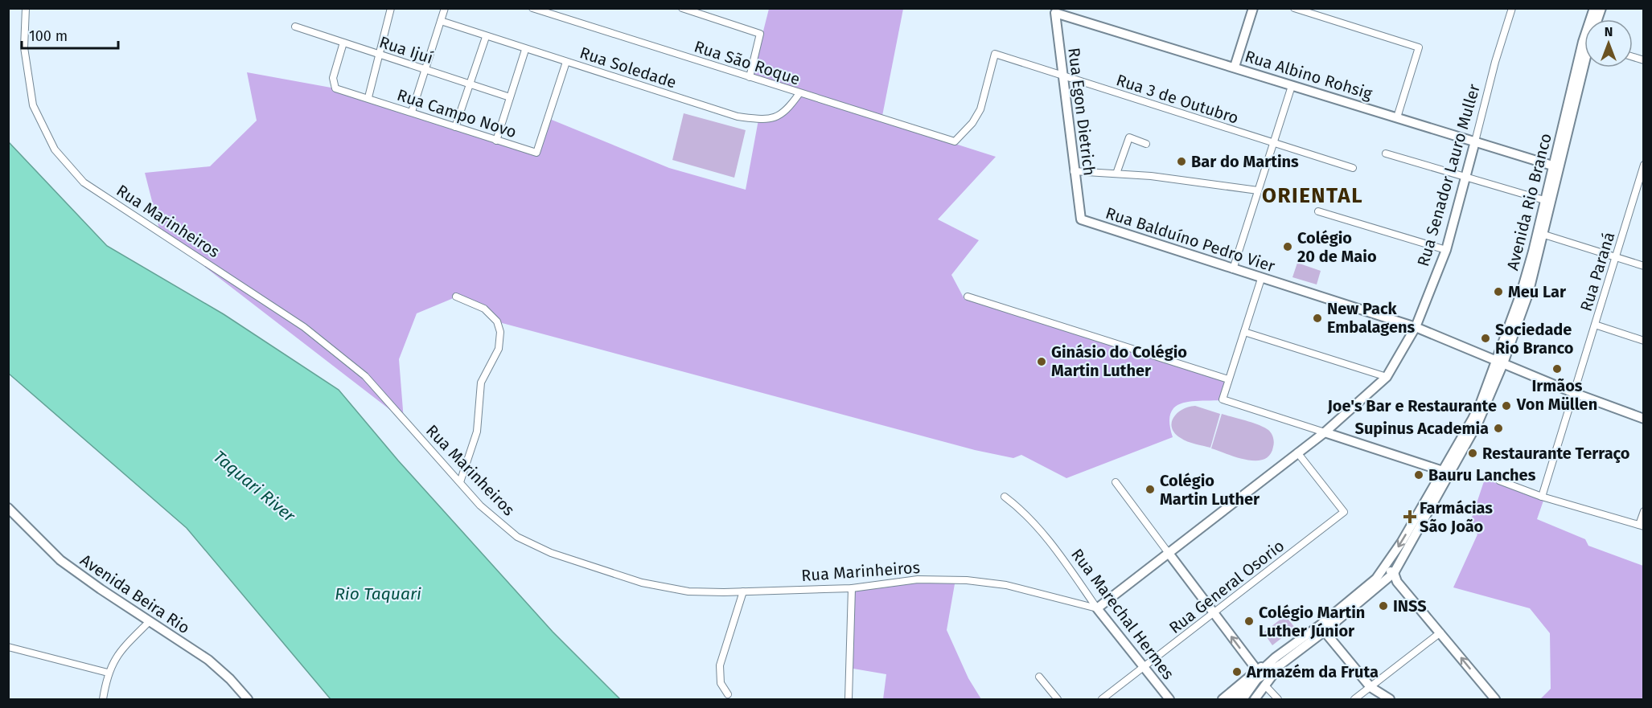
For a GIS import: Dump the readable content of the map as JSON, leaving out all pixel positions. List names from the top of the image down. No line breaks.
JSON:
{"streets":{"street":["Rua Ijuí","Rua São Roque","Rua Soledade","Rua Albino Rohsig","Rua 3 de Outubro","Rua Egon Dietrich","Rua Campo Novo","Rua Senador Lauro Muller","Avenida Rio Branco","Rua Marinheiros","Rua Balduíno Pedro Vier","Rua Paraná","Rua General Osorio","Avenida Beira Rio","Rua Marechal Hermes"]},"crossings":[["Rua Ijuí","Rua Campo Novo"],["Rua São Roque","Rua Soledade"],["Rua São Roque","Rua 3 de Outubro"],["Rua Soledade","Rua Campo Novo"],["Rua Albino Rohsig","Rua Egon Dietrich"],["Rua Albino Rohsig","Rua Senador Lauro Muller"],["Rua Albino Rohsig","Avenida Rio Branco"],["Rua 3 de Outubro","Rua Egon Dietrich"],["Rua Egon Dietrich","Rua Balduíno Pedro Vier"],["Rua Senador Lauro Muller","Rua Marinheiros"],["Rua Senador Lauro Muller","Rua Balduíno Pedro Vier"],["Rua Senador Lauro Muller","Rua General Osorio"],["Rua Senador Lauro Muller","Rua Marechal Hermes"],["Avenida Rio Branco","Rua Balduíno Pedro Vier"],["Rua Marinheiros","Rua Marechal Hermes"],["Rua Balduíno Pedro Vier","Rua Paraná"],["Rua General Osorio","Rua Marechal Hermes"]],"districts":["ORIENTAL"],"water":["Taquari River","Rio Taquari"],"places":{"other":["Bar do Martins","Colégio 20 de Maio","Meu Lar","New Pack Embalagens","Sociedade Rio Branco","Ginásio do Colégio Martin Luther","Irmãos Von Müllen","Joe's Bar e Restaurante","Supinus Academia","Restaurante Terraço","Bauru Lanches","Colégio Martin Luther","INSS","Colégio Martin Luther Júnior","Armazém da Fruta"],"health":["Farmácias São João"]},"scale_bar":"100 m","north":"top"}
